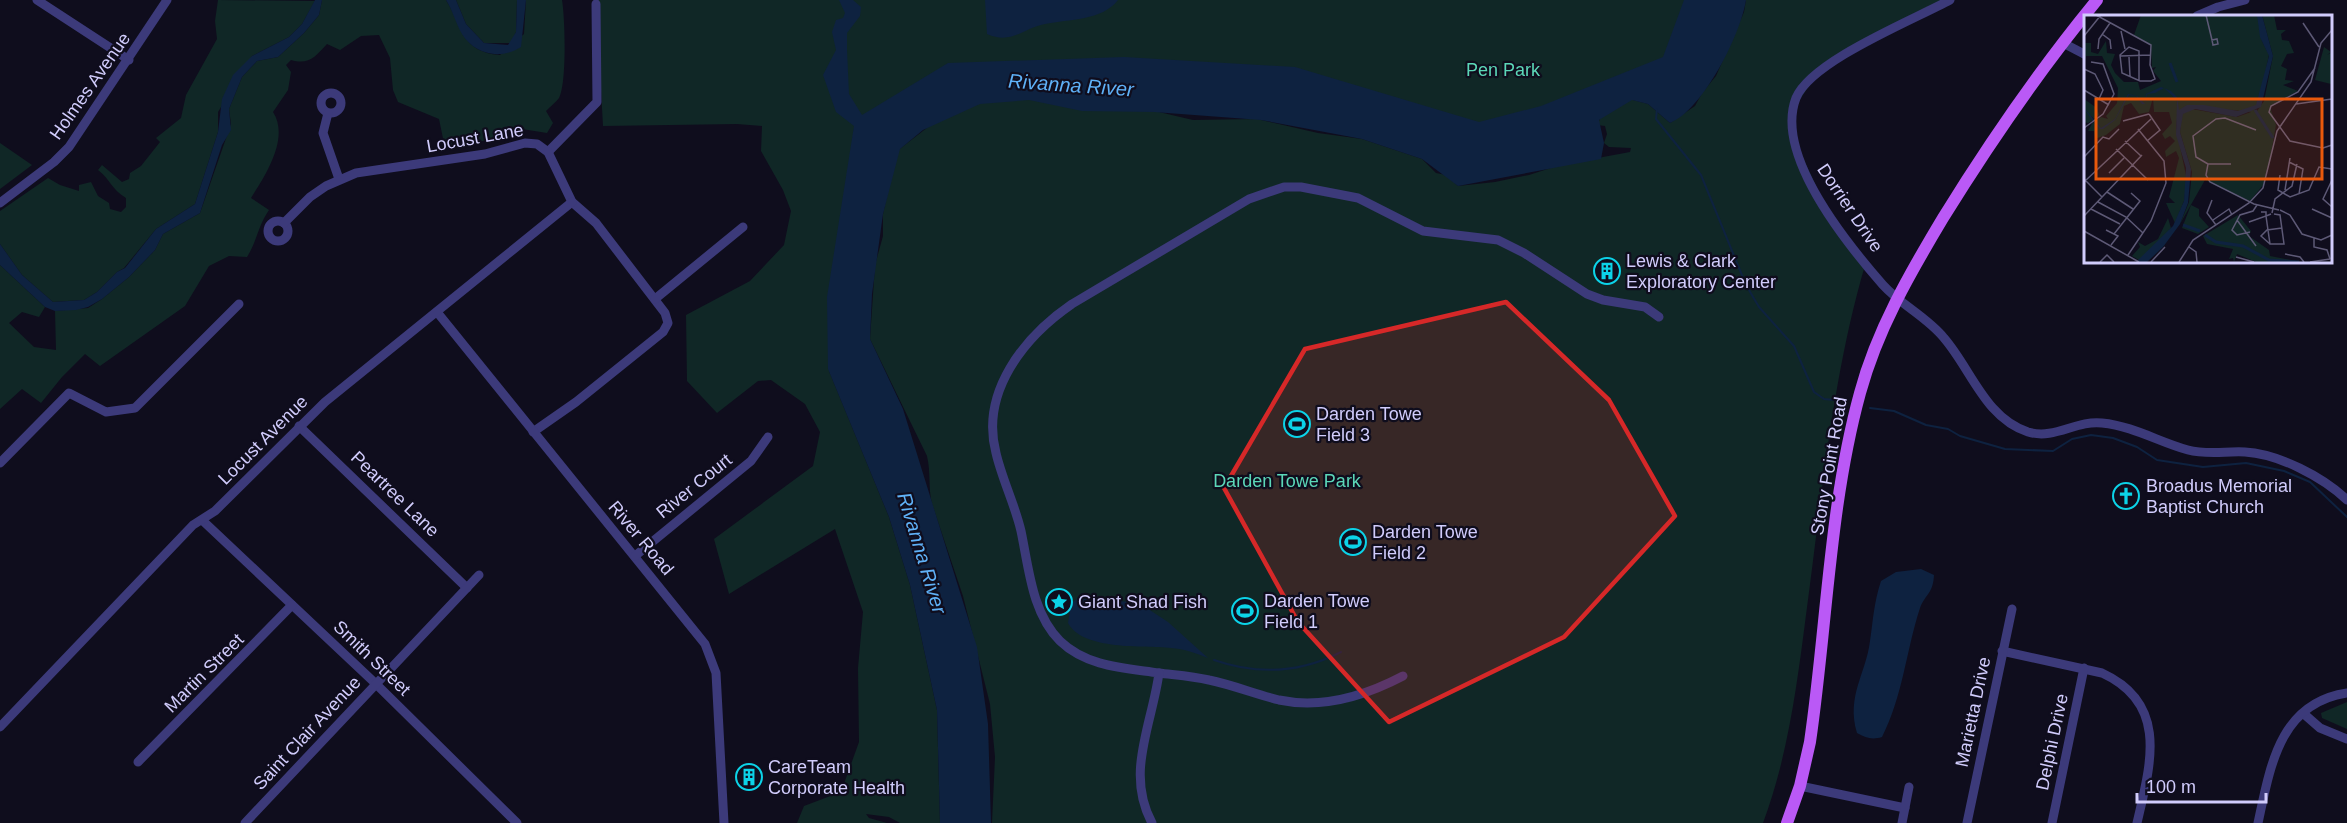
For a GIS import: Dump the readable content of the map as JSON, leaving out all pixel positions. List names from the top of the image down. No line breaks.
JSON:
{"streets":{"main road":["Stony Point Road"],"street":["Holmes Avenue","Locust Lane","Dorrier Drive","Locust Avenue","River Court","Peartree Lane","River Road","Smith Street","Martin Street","Marietta Drive","Saint Clair Avenue","Delphi Drive"]},"crossings":[["Locust Lane","Locust Avenue"],["Locust Lane","River Road"],["Dorrier Drive","Stony Point Road"],["Locust Avenue","Peartree Lane"],["Locust Avenue","River Road"],["Locust Avenue","Smith Street"],["River Court","River Road"],["Peartree Lane","Saint Clair Avenue"],["Smith Street","Martin Street"],["Smith Street","Saint Clair Avenue"]],"water":["Rivanna River"],"parks":["Pen Park","Darden Towe Park"],"places":{"building":["Lewis & Clark Exploratory Center","CareTeam Corporate Health"],"sports":["Darden Towe Field 3","Darden Towe Field 2","Darden Towe Field 1"],"church":["Broadus Memorial Baptist Church"],"place":["Giant Shad Fish"]},"scale_bar":"100 m"}
